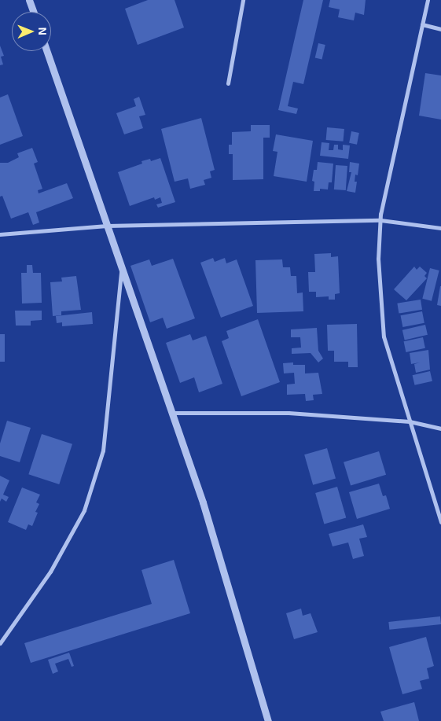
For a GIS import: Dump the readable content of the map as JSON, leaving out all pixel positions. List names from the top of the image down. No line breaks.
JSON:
{"north":"right"}
